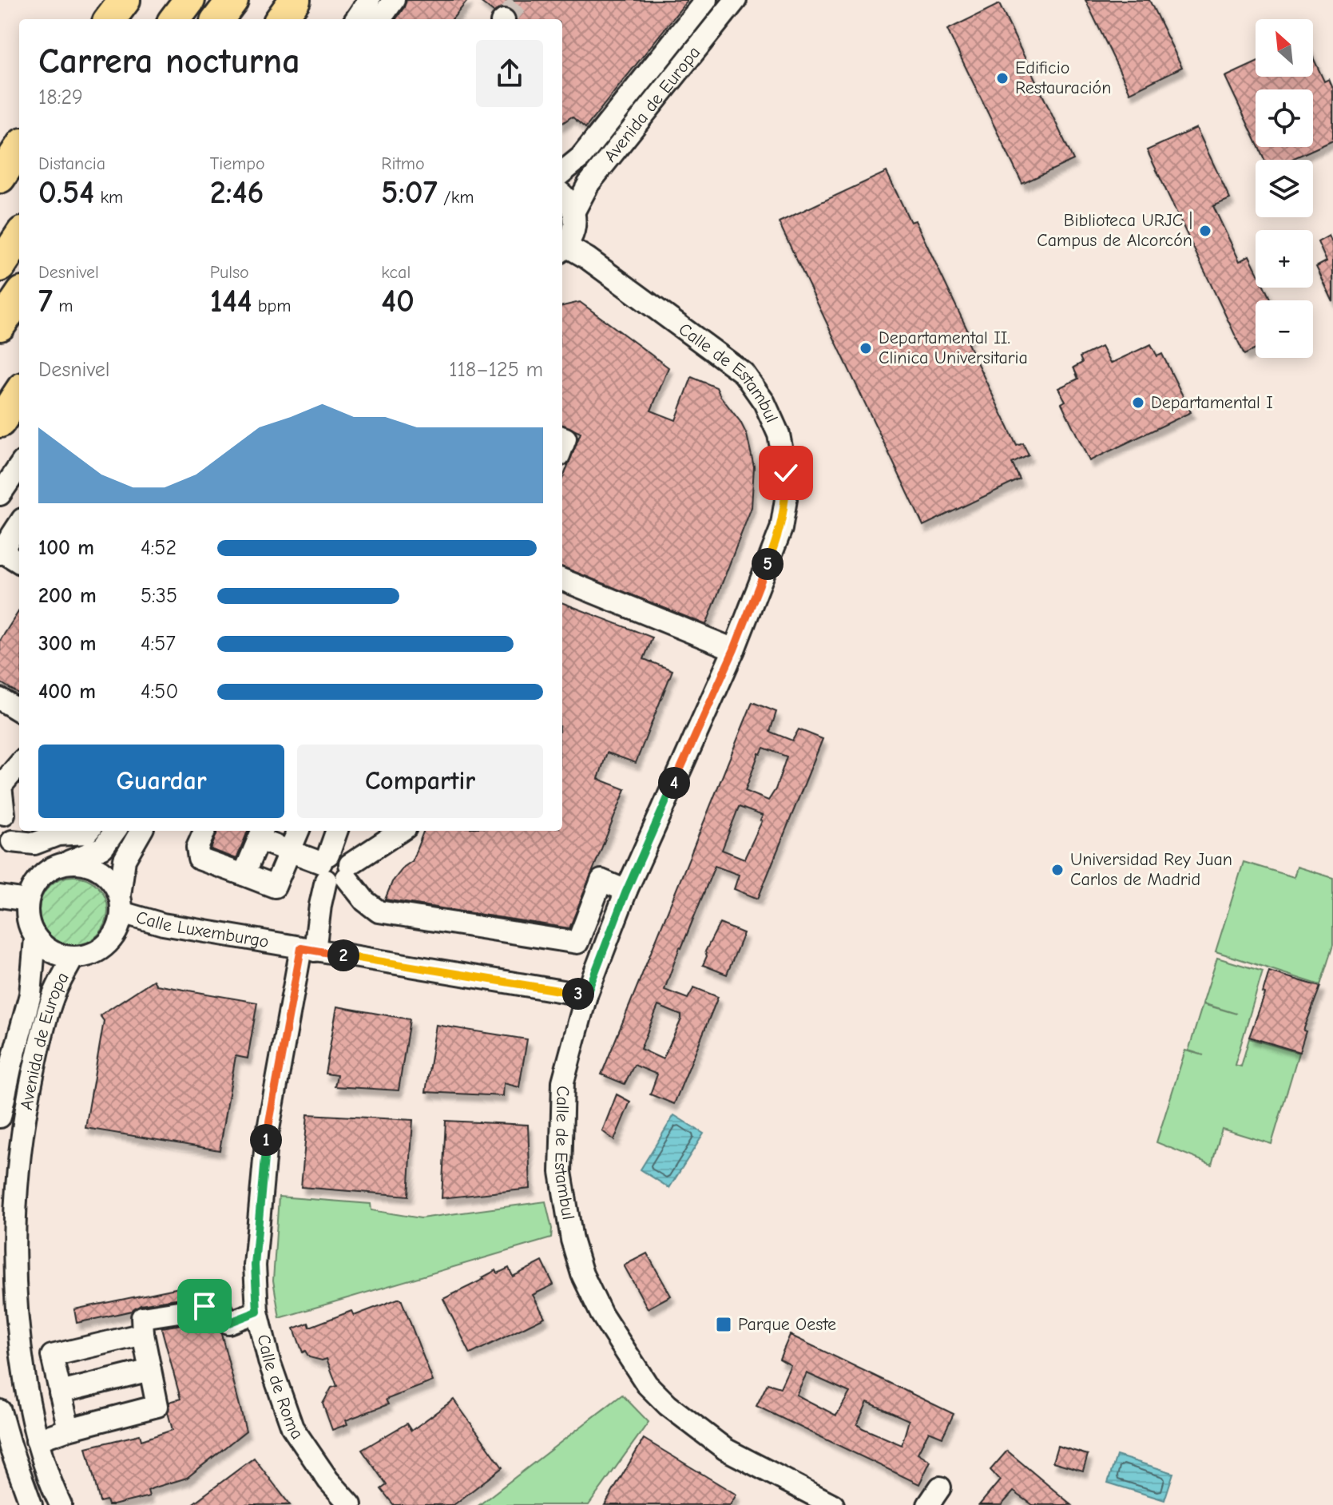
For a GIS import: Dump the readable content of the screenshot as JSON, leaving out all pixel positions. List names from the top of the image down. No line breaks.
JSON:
{"streets":{"street":["Avenida de Europa","Calle de Estambul","Calle Luxemburgo","Calle de Roma"]},"crossings":[["Avenida de Europa","Calle de Estambul"],["Avenida de Europa","Calle Luxemburgo"],["Calle de Estambul","Calle Luxemburgo"],["Calle Luxemburgo","Calle de Roma"]],"places":{"other":["Edificio Restauración","Biblioteca URJC | Campus de Alcorcón","Departamental II. Clinica Universitaria","Departamental I","Universidad Rey Juan Carlos de Madrid"],"transit":["Parque Oeste"]},"north":"top left","page":{"map_buttons":["+","−"],"heading":["Carrera nocturna","18:29"],"stats":[["Distancia","0.54 km"],["Tiempo","2:46"],["Ritmo","5:07 /km"],["Desnivel","7 m"],["Pulso","144 bpm"],["kcal","40"]],"chart":["Desnivel","118–125 m"],"list":[{"name":"100 m","note":"4:52"},{"name":"200 m","note":"5:35"},{"name":"300 m","note":"4:57"},{"name":"400 m","note":"4:50"}],"pins":["5","4","2","3","1"],"buttons":["Guardar","Compartir"]}}
